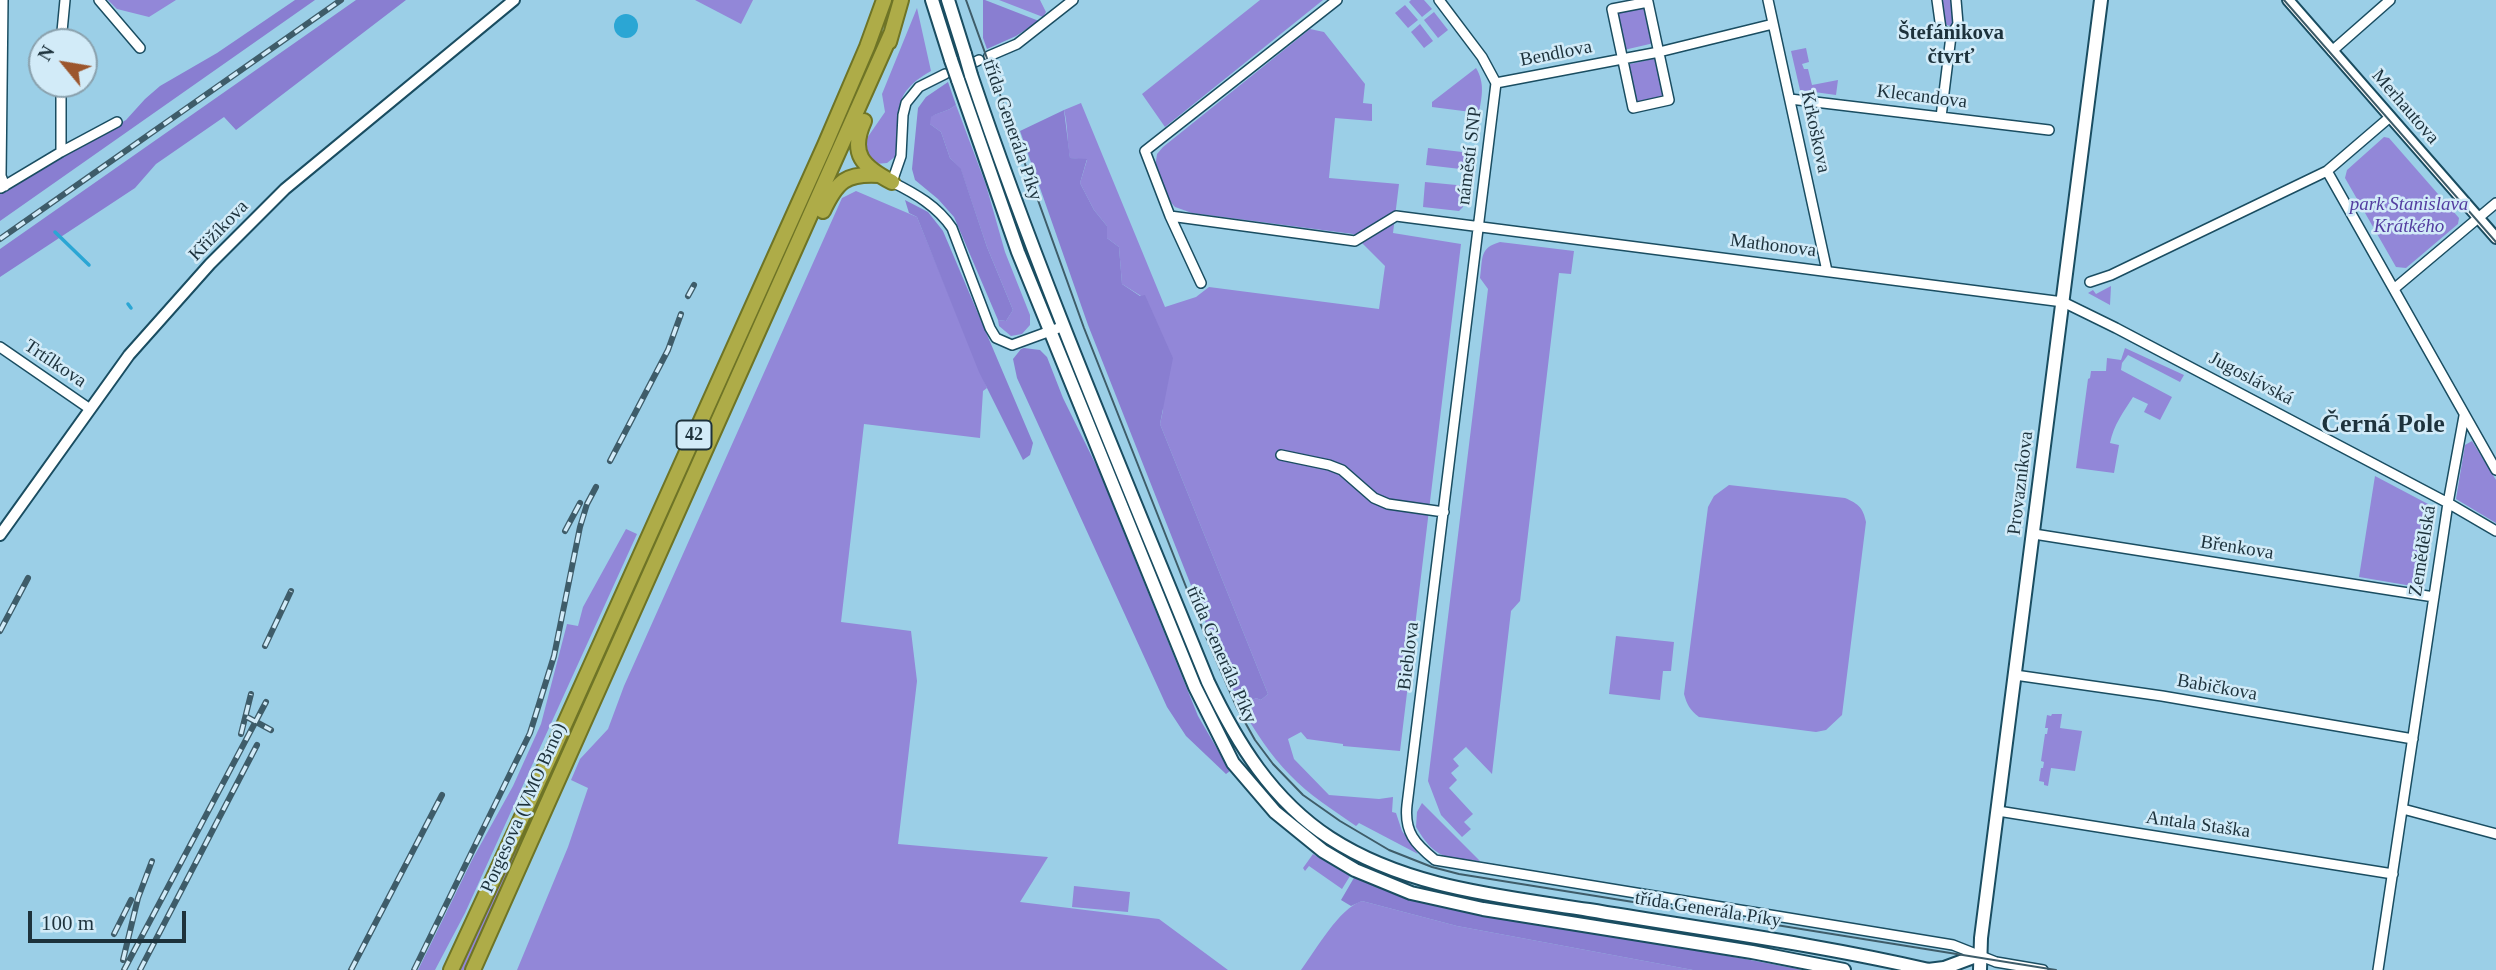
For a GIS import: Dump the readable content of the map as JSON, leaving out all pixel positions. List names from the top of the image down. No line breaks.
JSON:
{"streets":{"highway":["42","Porgesova (VMO Brno)"],"main road":["třída Generála Píky","Provazníkova"],"street":["Bendlova","Klecandova","Merhautova","Krkoškova","náměstí SNP","Křižíkova","Mathonova","Trtílkova","Jugoslávská","Břenkova","Zemědělská","Bieblova","Babičkova","Antala Staška"]},"crossings":[["Bendlova","Krkoškova"],["Bendlova","náměstí SNP"],["Klecandova","Krkoškova"],["třída Generála Píky","Provazníkova"],["třída Generála Píky","Bieblova"],["Krkoškova","Mathonova"],["náměstí SNP","Mathonova"],["náměstí SNP","Bieblova"],["Křižíkova","Trtílkova"],["Mathonova","Jugoslávská"],["Mathonova","Provazníkova"],["Mathonova","Bieblova"],["Jugoslávská","Provazníkova"],["Jugoslávská","Zemědělská"],["42","Porgesova (VMO Brno)"],["Provazníkova","Břenkova"],["Provazníkova","Babičkova"],["Provazníkova","Antala Staška"],["Břenkova","Zemědělská"],["Zemědělská","Babičkova"],["Zemědělská","Antala Staška"]],"districts":["Štefánikova čtvrť","Černá Pole"],"parks":["park Stanislava Krátkého"],"scale_bar":"100 m","north":"top left"}
